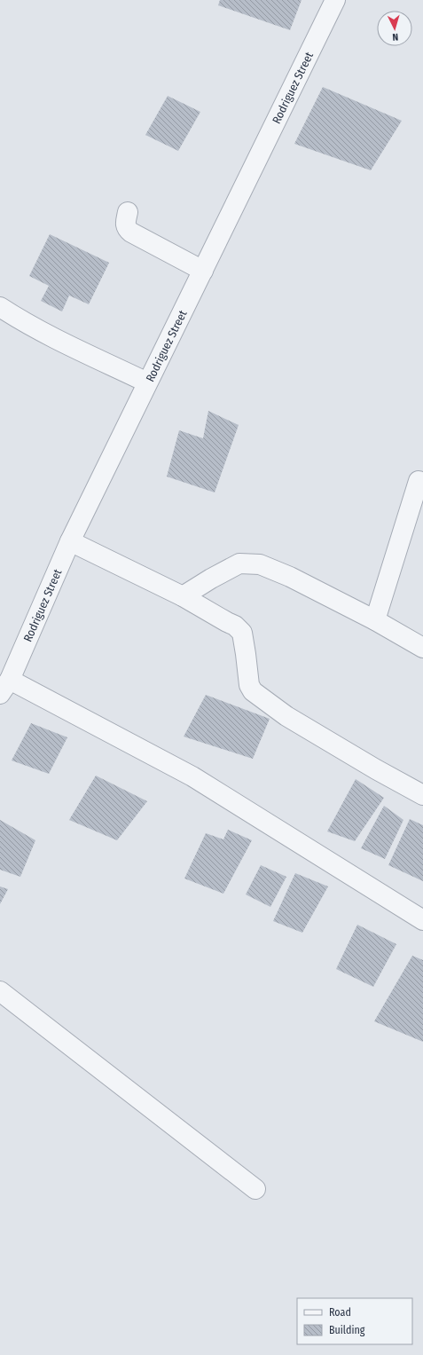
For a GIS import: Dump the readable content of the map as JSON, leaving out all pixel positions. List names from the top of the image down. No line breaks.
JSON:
{"streets":{"street":["Rodriguez Street"]},"legend":["Road","Building"],"north":"bottom"}
